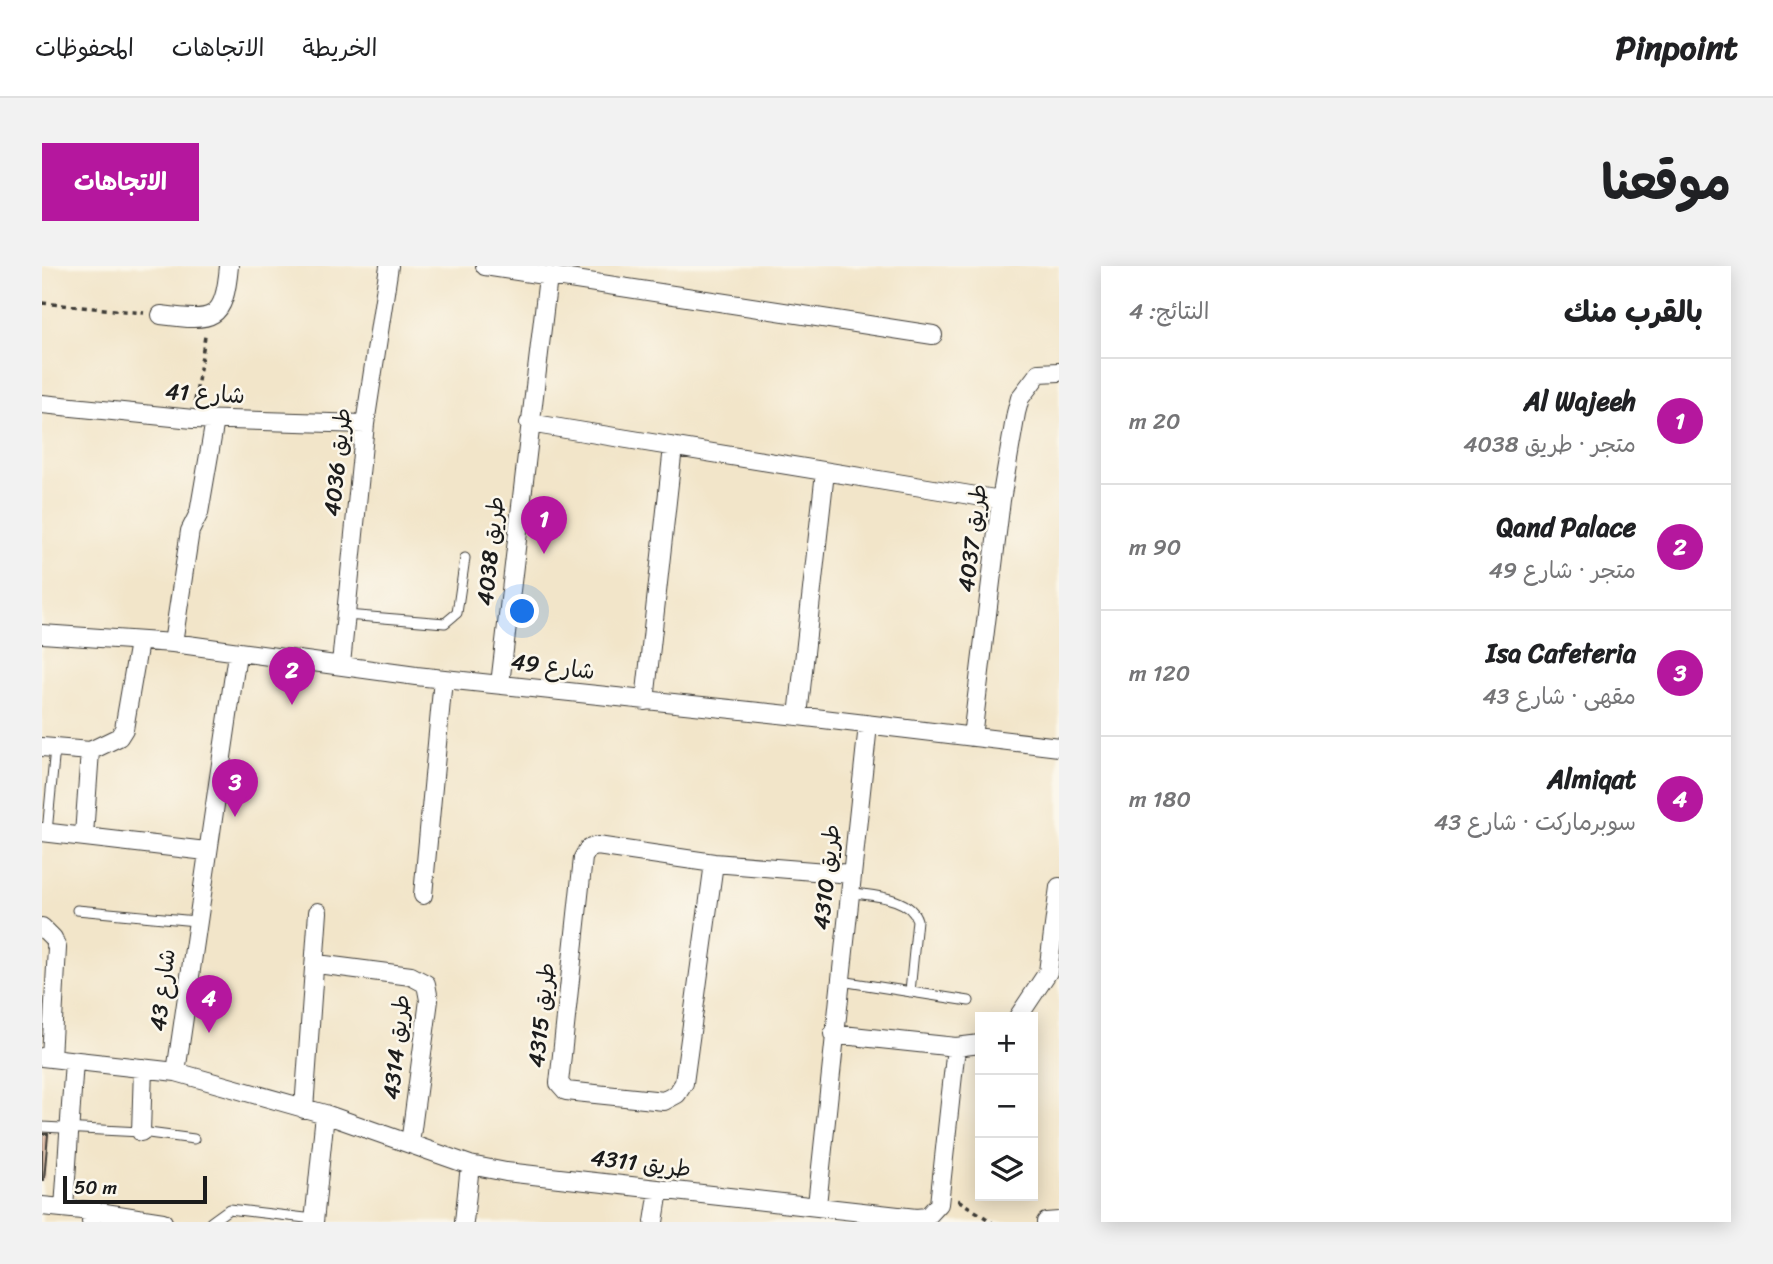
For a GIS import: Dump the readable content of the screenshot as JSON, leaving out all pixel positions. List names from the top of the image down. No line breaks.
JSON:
{"streets":{"street":["شارع 41","طريق 4036","طريق 4037","طريق 4038","شارع 49","طريق 4310","شارع 43","طريق 4315","طريق 4314","طريق 4311"]},"crossings":[["شارع 41","طريق 4036"],["طريق 4036","شارع 49"],["طريق 4037","شارع 49"],["طريق 4038","شارع 49"],["شارع 49","طريق 4310"],["شارع 49","شارع 43"],["طريق 4310","طريق 4315"],["طريق 4310","طريق 4311"],["طريق 4314","طريق 4311"]],"scale_bar":"50 m","page":{"header":"Pinpoint","nav":["الخريطة","الاتجاهات","المحفوظات"],"title":"موقعنا","buttons":"الاتجاهات","heading":["بالقرب منك","النتائج: 4"],"list":[{"mark":"1","name":"Al Wajeeh","note":"متجر · طريق 4038","value":"20 m"},{"mark":"2","name":"Qand Palace","note":"متجر · شارع 49","value":"90 m"},{"mark":"3","name":"Isa Cafeteria","note":"مقهى · شارع 43","value":"120 m"},{"mark":"4","name":"Almiqat","note":"سوبرماركت · شارع 43","value":"180 m"}],"pins":["1","2","3","4"],"map_buttons":["+","−"],"scale":"50 m"}}
